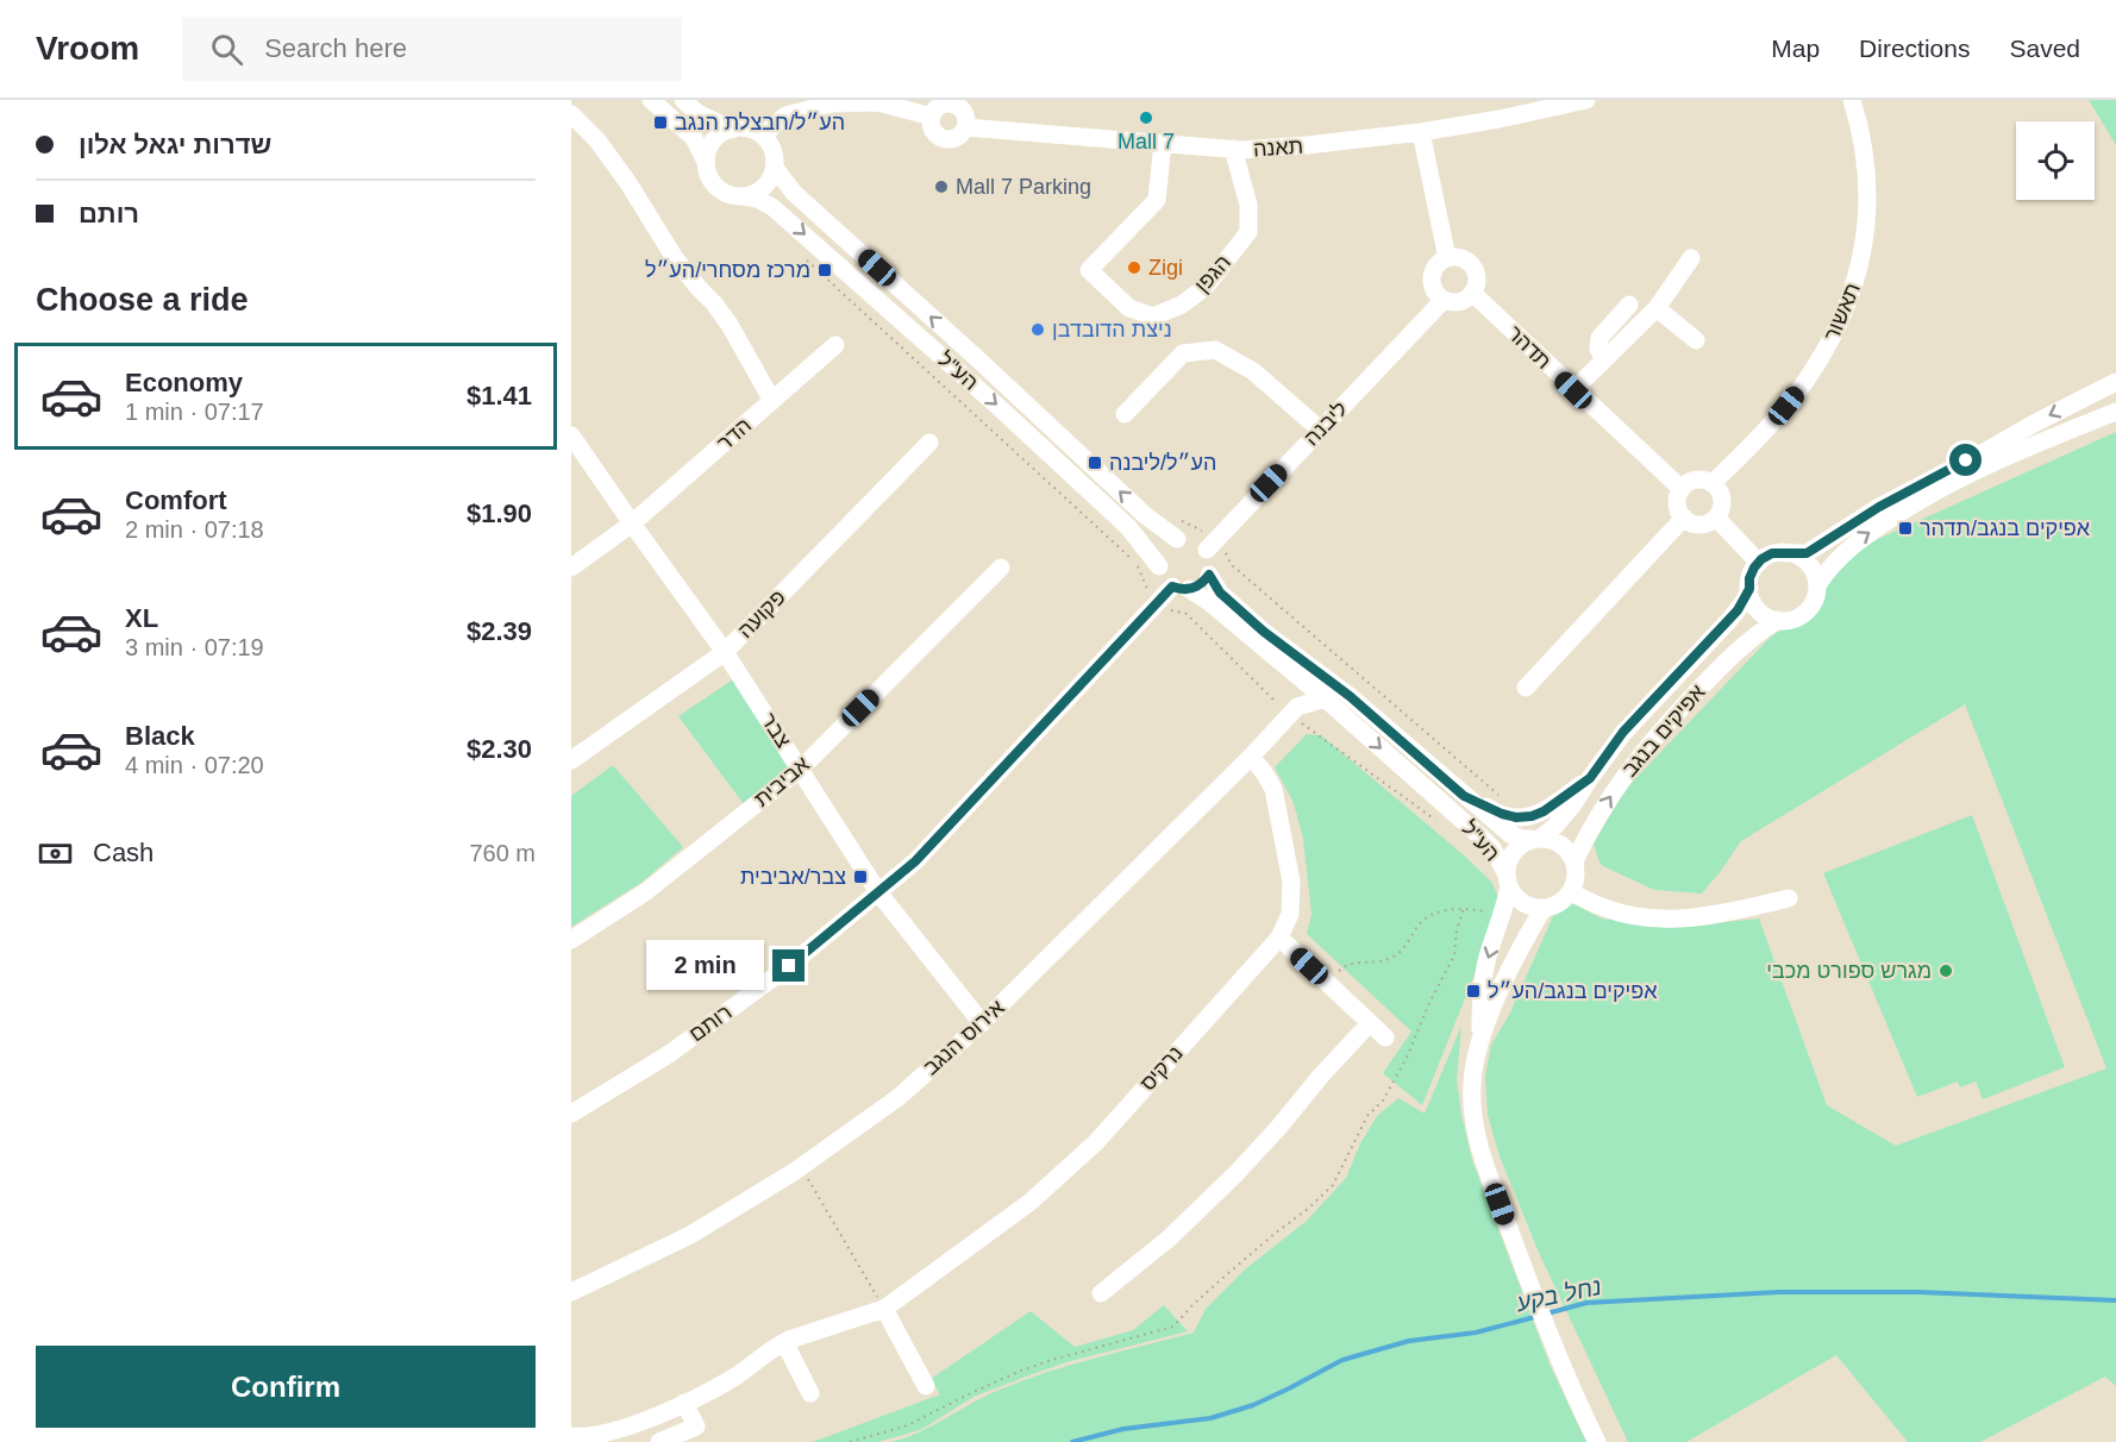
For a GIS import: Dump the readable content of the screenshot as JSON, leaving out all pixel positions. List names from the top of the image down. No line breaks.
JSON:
{"streets":{"street":["תאנה","הגפן","תאשור","תדהר","הע\"ל","ליבנה","הדר","פקועה","צבר","אפיקים בנגב","אביבית","רותם","אירוס הנגב","נרקיס"]},"crossings":[["תאנה","הגפן"],["תאנה","הע\"ל"],["תאשור","תדהר"],["תדהר","ליבנה"],["הע\"ל","ליבנה"],["הע\"ל","אפיקים בנגב"],["הע\"ל","רותם"],["ליבנה","רותם"],["הדר","צבר"],["פקועה","צבר"],["צבר","אביבית"],["צבר","רותם"],["צבר","אירוס הנגב"],["אירוס הנגב","נרקיס"]],"water":["נחל בקע"],"places":{"other":["Mall 7","Mall 7 Parking","Zigi","ניצת הדובדבן","מגרש ספורט מכבי"],"transit":["הע״ל/חבצלת הנגב","מרכז מסחרי/הע״ל","הע״ל/ליבנה","אפיקים בנגב/תדהר","צבר/אביבית","אפיקים בנגב/הע״ל"]},"page":{"header":"Vroom","search":"Search here","nav":["Map","Directions","Saved"],"banner":["שדרות יגאל אלון","רותם"],"heading":"Choose a ride","list":[{"name":"Economy","note":"1 min · 07:17","value":"$1.41"},{"name":"Comfort","note":"2 min · 07:18","value":"$1.90"},{"name":"XL","note":"3 min · 07:19","value":"$2.39"},{"name":"Black","note":"4 min · 07:20","value":"$2.30"}],"pay":["Cash","760 m"],"bubble":"2 min","buttons":"Confirm"}}
